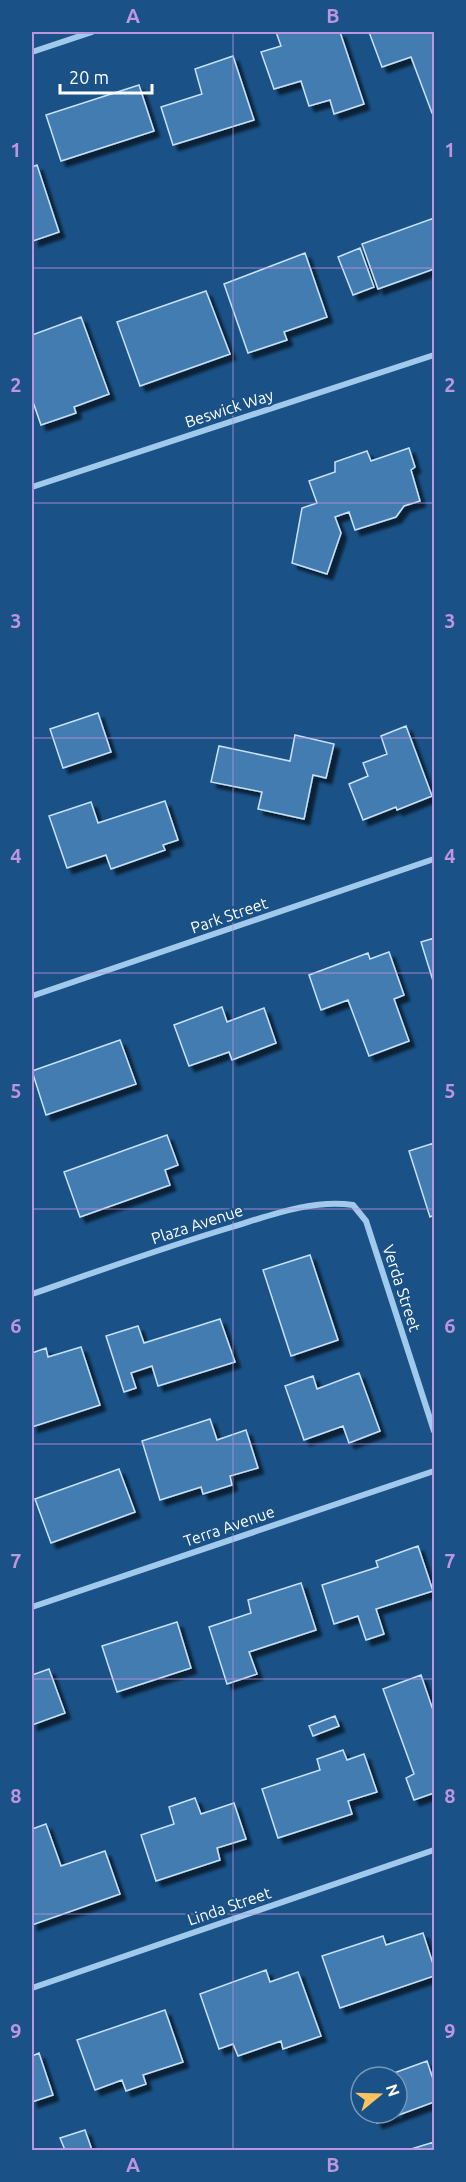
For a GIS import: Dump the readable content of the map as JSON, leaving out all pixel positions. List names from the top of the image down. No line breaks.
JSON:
{"streets":{"street":["Beswick Way","Park Street","Plaza Avenue","Verda Street","Terra Avenue","Linda Street"]},"crossings":[["Plaza Avenue","Verda Street"]],"scale_bar":"20 m","north":"right","grid":{"columns":["A","B"],"rows":["1","2","3","4","5","6","7","8","9"]}}
